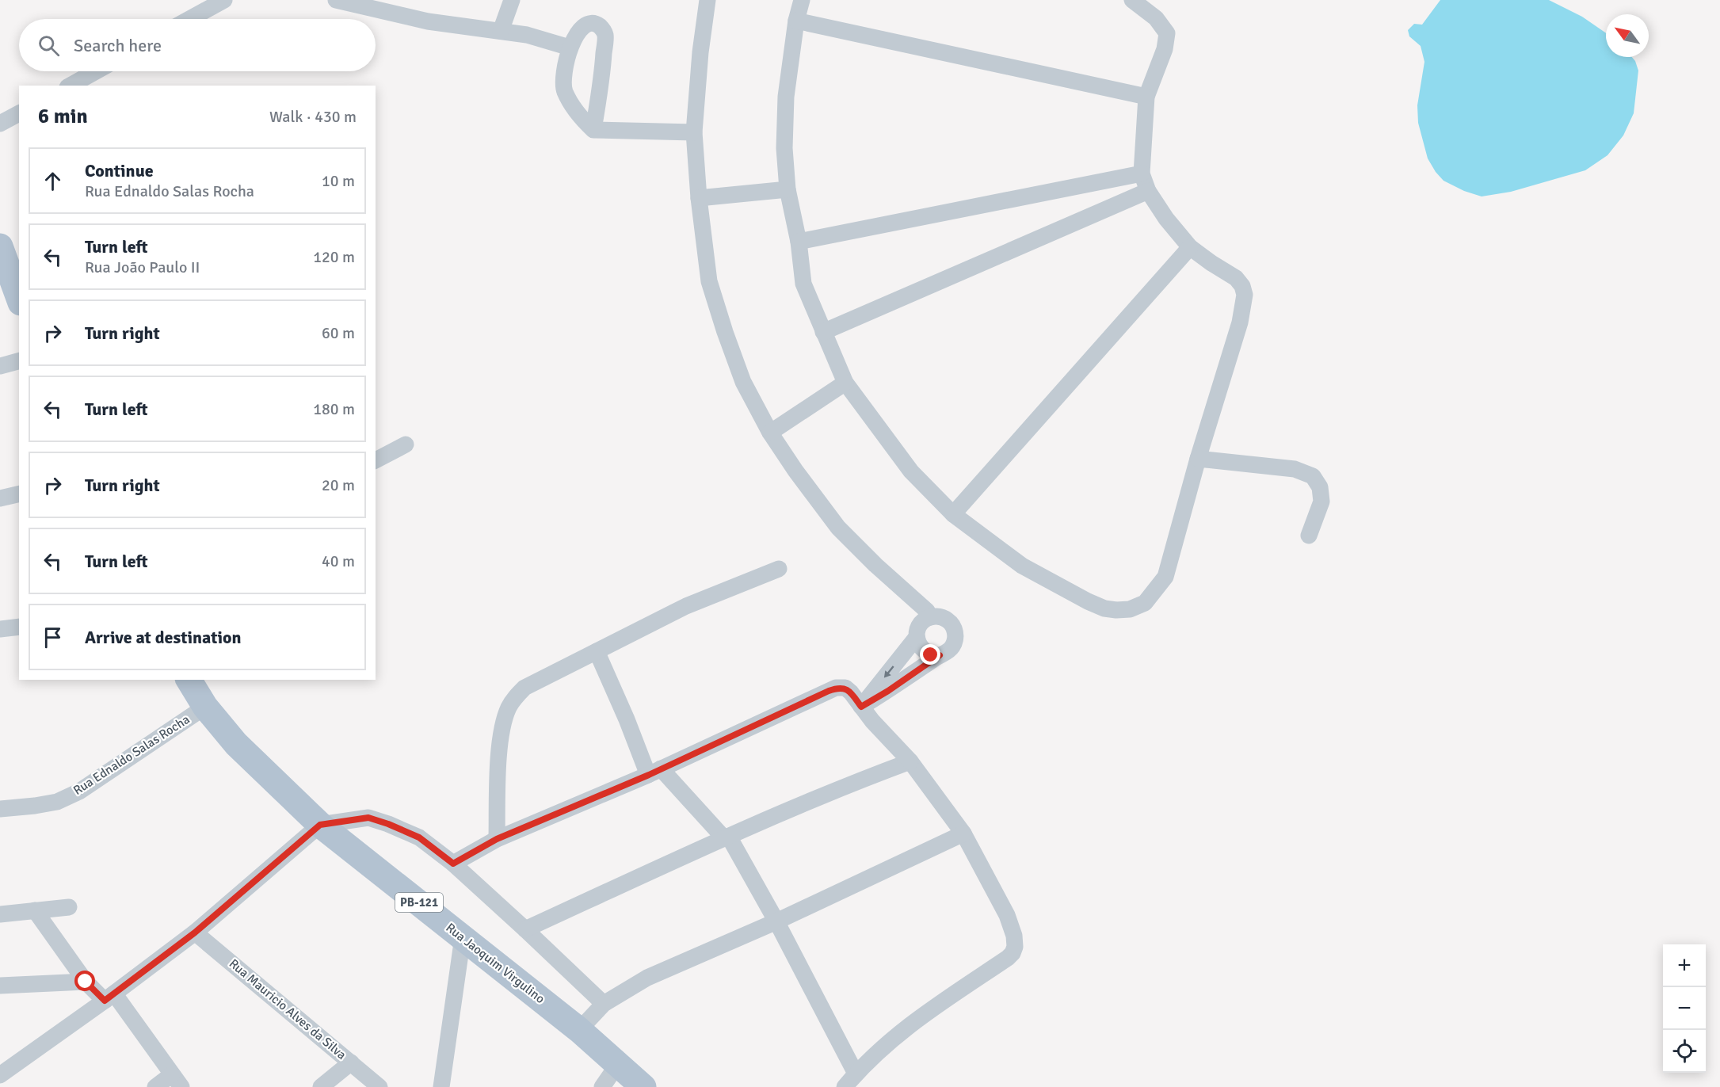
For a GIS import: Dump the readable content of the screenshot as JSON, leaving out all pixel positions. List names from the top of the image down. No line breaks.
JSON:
{"streets":{"main road":["PB-121","Rua Jaoquim Virgulino"],"street":["Rua Ednaldo Salas Rocha","Rua Mauricio Alves da Silva"]},"crossings":[["Rua Ednaldo Salas Rocha","Rua Jaoquim Virgulino"]],"north":"top left","page":{"search":"Search here","heading":["6 min","Walk · 430 m"],"list":[["Continue","Rua Ednaldo Salas Rocha","10 m"],["Turn left","Rua João Paulo II","120 m"],["Turn right","60 m"],["Turn left","180 m"],["Turn right","20 m"],["Turn left","40 m"],"Arrive at destination"],"map_buttons":["+","−"]}}
